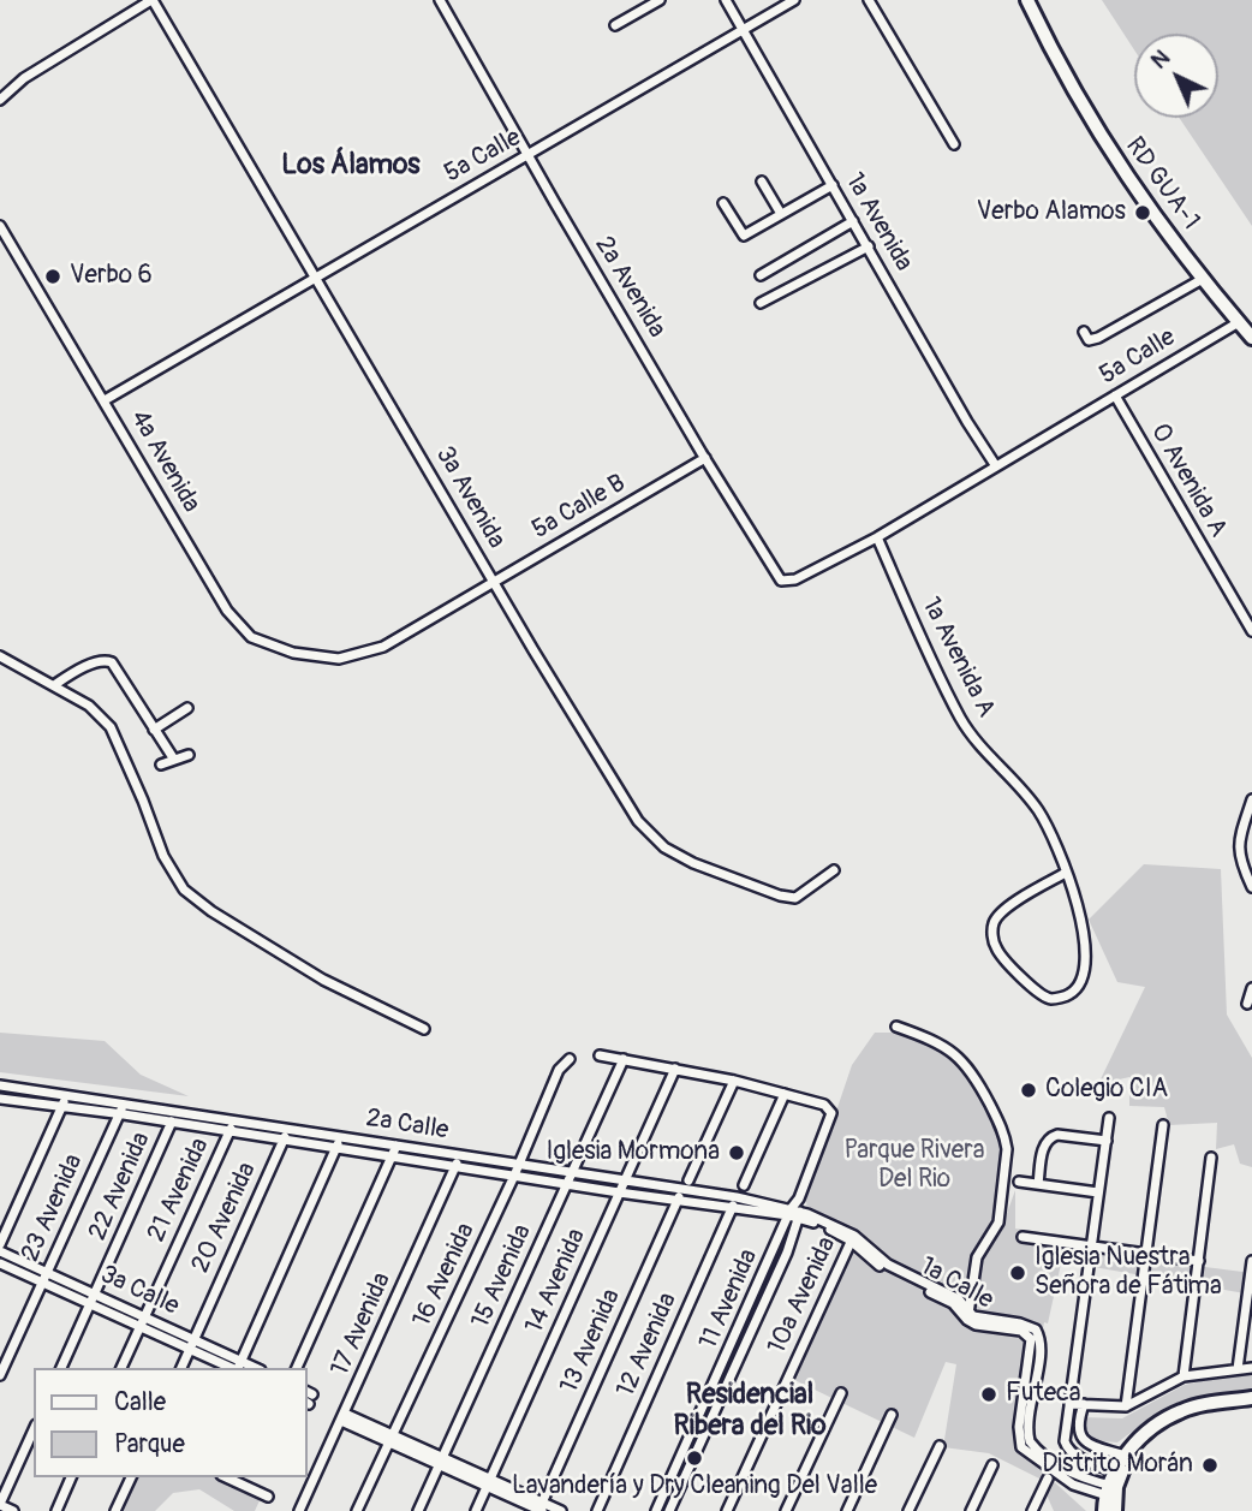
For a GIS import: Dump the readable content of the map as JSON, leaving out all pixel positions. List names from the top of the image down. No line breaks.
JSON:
{"streets":{"main road":["RD GUA-1"],"street":["5a Calle","1a Avenida","2a Avenida","4a Avenida","0 Avenida A","3a Avenida","5a Calle B","1a Avenida A","2a Calle","22 Avenida","21 Avenida","23 Avenida","20 Avenida","16 Avenida","15 Avenida","14 Avenida","1a Calle","3a Calle","10a Avenida","11 Avenida","17 Avenida","13 Avenida","12 Avenida"]},"crossings":[["5a Calle","RD GUA-1"],["5a Calle","1a Avenida"],["5a Calle","2a Avenida"],["5a Calle","4a Avenida"],["5a Calle","0 Avenida A"],["5a Calle","3a Avenida"],["5a Calle","1a Avenida A"],["2a Avenida","5a Calle B"],["4a Avenida","5a Calle B"],["3a Avenida","5a Calle B"],["2a Calle","22 Avenida"],["2a Calle","21 Avenida"],["2a Calle","23 Avenida"],["2a Calle","20 Avenida"],["2a Calle","16 Avenida"],["2a Calle","15 Avenida"],["2a Calle","14 Avenida"],["2a Calle","1a Calle"],["2a Calle","11 Avenida"],["2a Calle","17 Avenida"],["2a Calle","13 Avenida"],["2a Calle","12 Avenida"],["22 Avenida","3a Calle"],["21 Avenida","3a Calle"],["23 Avenida","3a Calle"],["20 Avenida","3a Calle"],["1a Calle","10a Avenida"],["1a Calle","11 Avenida"]],"districts":["Los Álamos","Residencial Ribera del Rio"],"parks":["Parque Rivera Del Rio"],"places":["Verbo Alamos","Verbo 6","Colegio CIA","Iglesia Mormona","Iglesia Nuestra Señora de Fátima","Futeca","Lavandería y Dry Cleaning Del Valle","Distrito Morán"],"legend":["Calle","Parque"],"north":"top left"}
